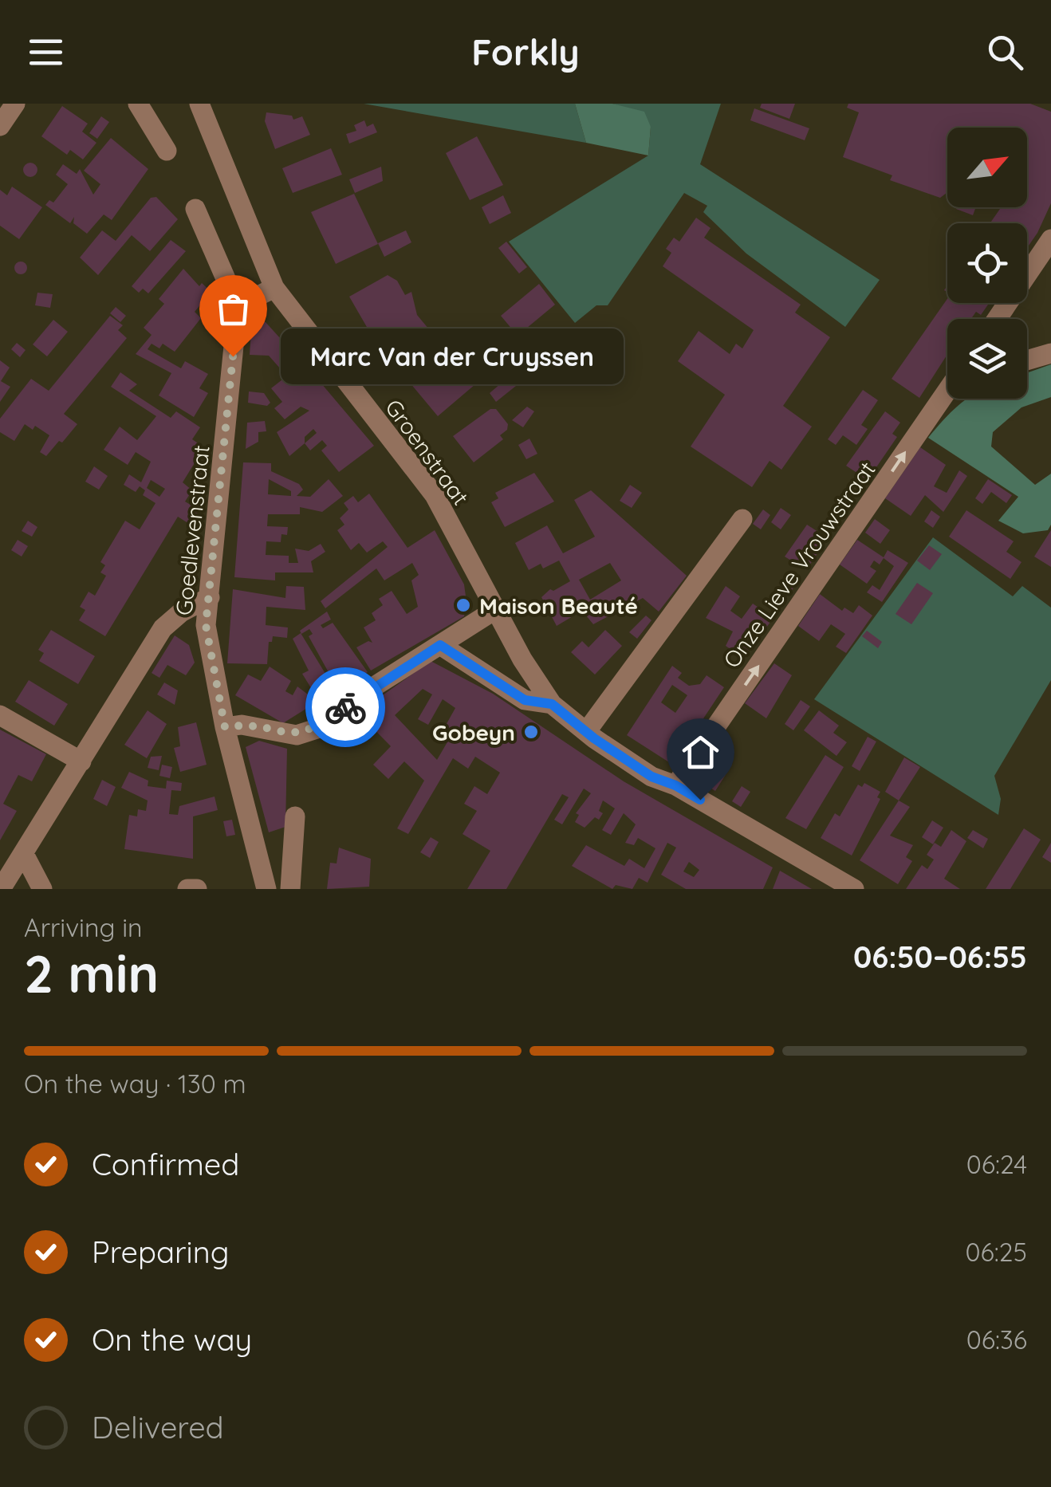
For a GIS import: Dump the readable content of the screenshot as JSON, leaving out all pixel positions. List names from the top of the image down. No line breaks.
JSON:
{"streets":{"street":["Groenstraat","Goedlevenstraat","Onze Lieve Vrouwstraat"]},"crossings":[["Groenstraat","Onze Lieve Vrouwstraat"]],"places":["Marc Van der Cruyssen","Maison Beauté","Gobeyn"],"north":"top right","page":{"header":"Forkly","bubble":"Marc Van der Cruyssen","heading":["2 min","Arriving in","06:50–06:55"],"bar":"On the way · 130 m","list":[["Confirmed","06:24"],["Preparing","06:25"],["On the way","06:36"],"Delivered"]}}
